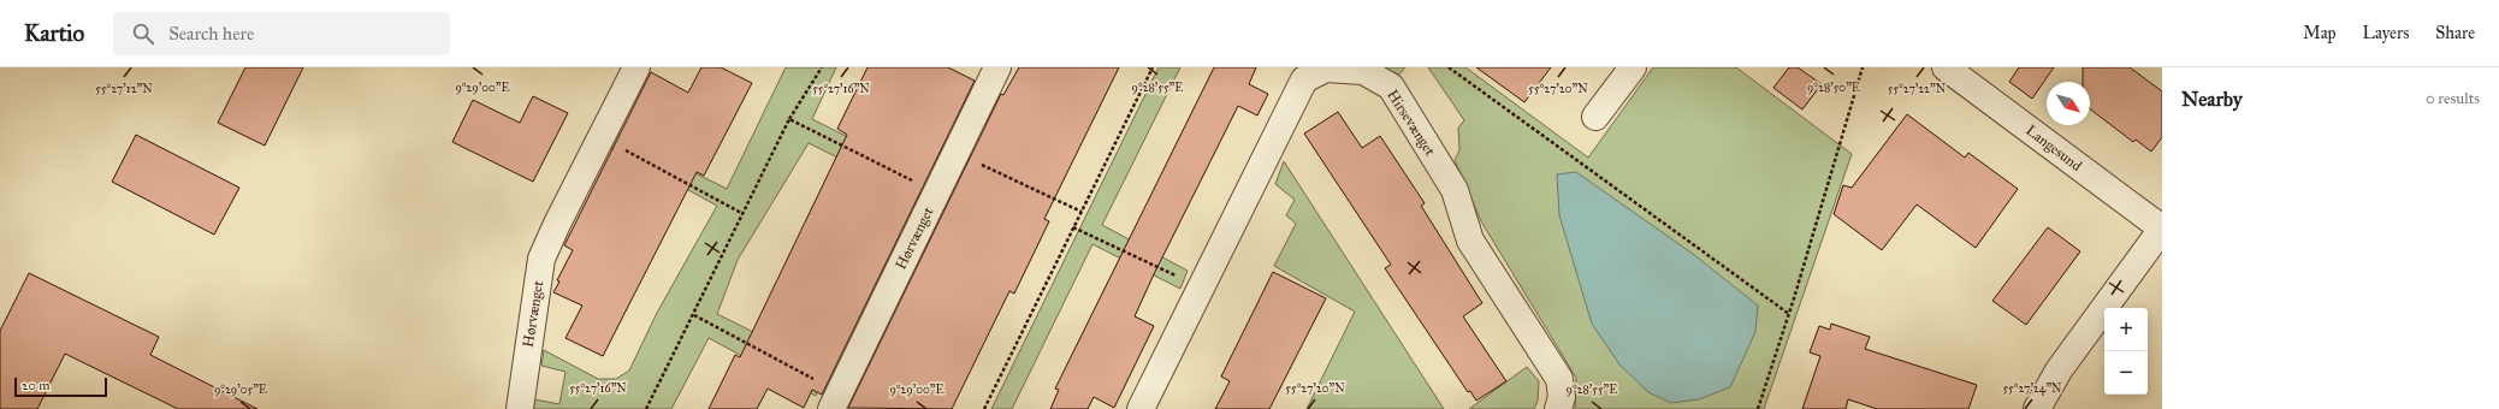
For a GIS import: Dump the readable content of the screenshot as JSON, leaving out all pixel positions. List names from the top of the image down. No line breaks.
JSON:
{"streets":{"street":["Hirsevænget","Langesund","Hørvænget"]},"scale_bar":"20 m","north":"bottom right","page":{"header":"Kartio","search":"Search here","nav":["Map","Layers","Share"],"heading":["Nearby","0 results"],"map_buttons":["+","−"],"scale":"20 m"},"coordinates":["9°28'50\"E","9°29'00\"E","9°28'55\"E","55°27'12\"N","55°27'16\"N","55°27'20\"N","55°27'22\"N","55°27'24\"N","9°29'05\"E"]}
